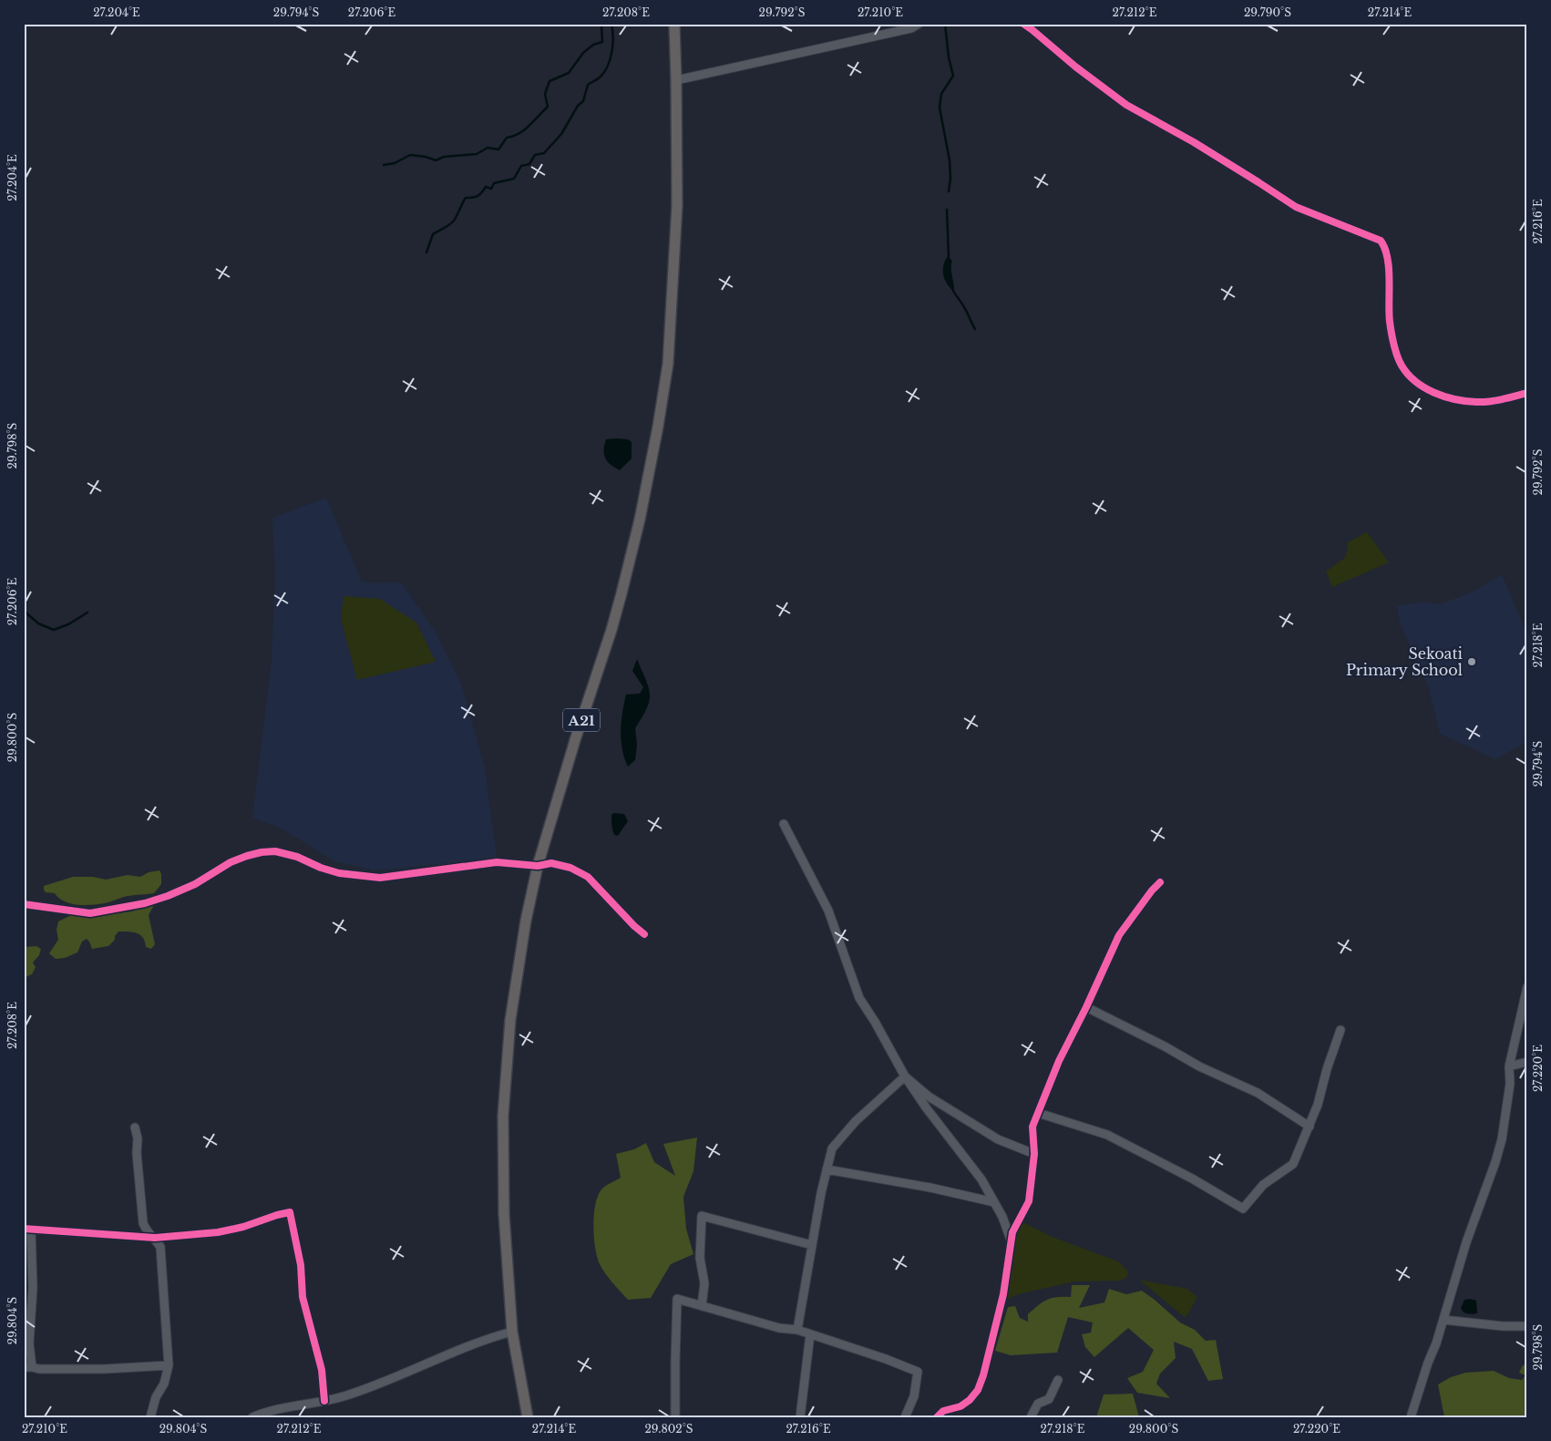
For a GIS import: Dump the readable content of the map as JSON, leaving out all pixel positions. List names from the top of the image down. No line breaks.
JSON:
{"streets":{"main road":["A21"]},"places":["Sekoati Primary School"],"coordinates":["27.204°E","29.794°S","27.206°E","27.208°E","29.792°S","27.210°E","27.212°E","29.790°S","27.214°E","27.216°E","29.798°S","27.218°E","29.800°S","27.220°E","29.804°S","29.802°S"]}
